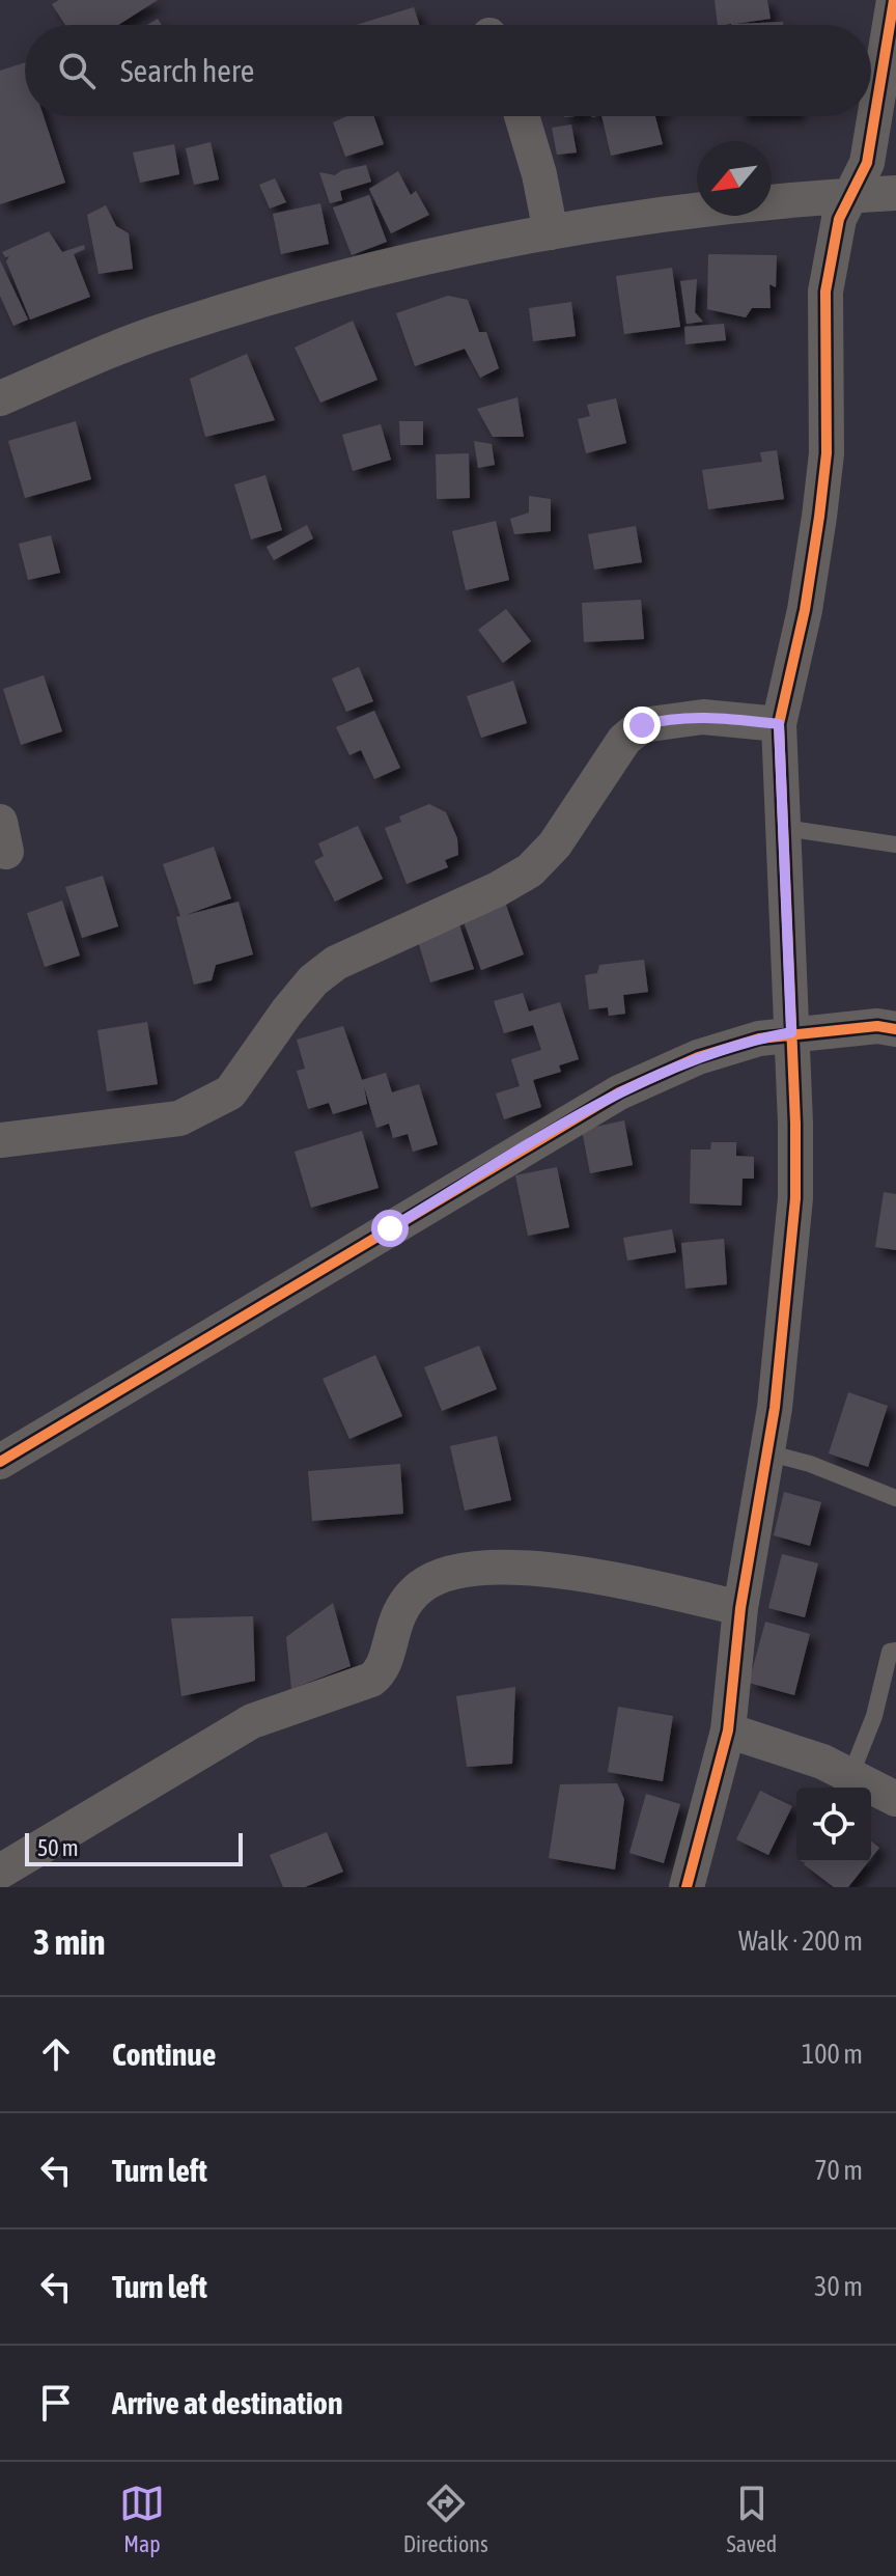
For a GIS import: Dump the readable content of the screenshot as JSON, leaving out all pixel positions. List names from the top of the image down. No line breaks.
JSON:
{"scale_bar":"50 m","north":"bottom left","page":{"search":"Search here","scale":"50 m","heading":["3 min","Walk · 200 m"],"list":[["Continue","100 m"],["Turn left","70 m"],["Turn left","30 m"],"Arrive at destination"],"nav":["Map","Directions","Saved"]}}
